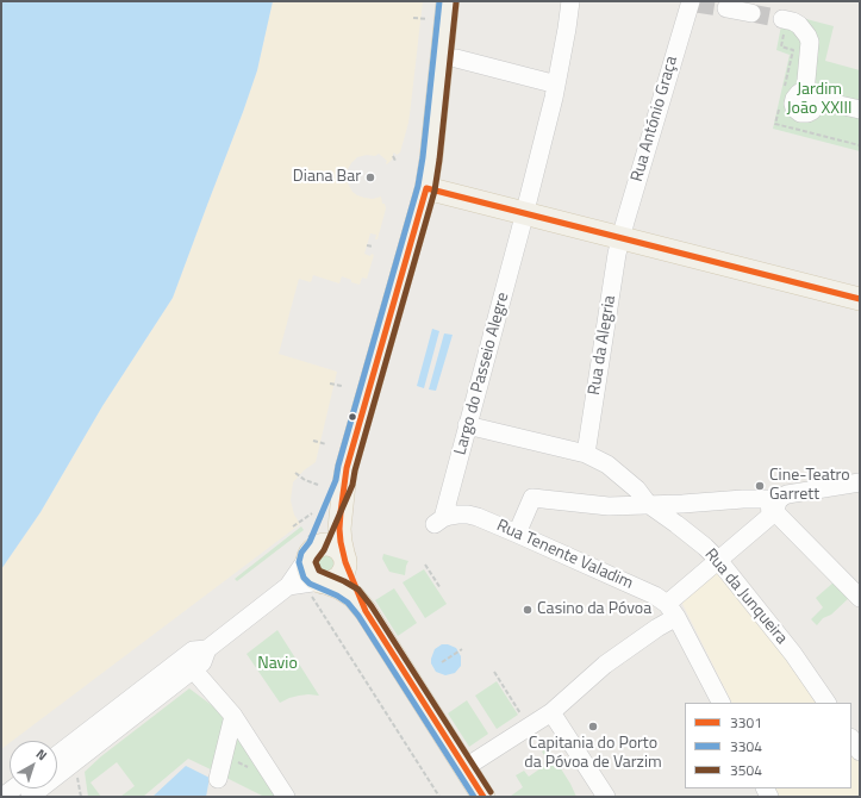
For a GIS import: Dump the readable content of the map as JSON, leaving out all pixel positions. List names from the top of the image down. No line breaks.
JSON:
{"streets":{"street":["Rua António Graça","Rua da Alegria","Largo do Passeio Alegre","Rua Tenente Valadim","Rua da Junqueira"]},"crossings":[["Rua António Graça","Rua da Alegria"],["Rua da Alegria","Rua da Junqueira"],["Largo do Passeio Alegre","Rua Tenente Valadim"],["Largo do Passeio Alegre","Rua da Junqueira"]],"parks":["Jardim João XXIII","Navio"],"places":["Diana Bar","Cine-Teatro Garrett","Casino da Póvoa","Capitania do Porto da Póvoa de Varzim"],"lines":["transit line 3304","transit line 3504","transit line 3301"],"legend":["3301","3304","3504"],"north":"top right"}
